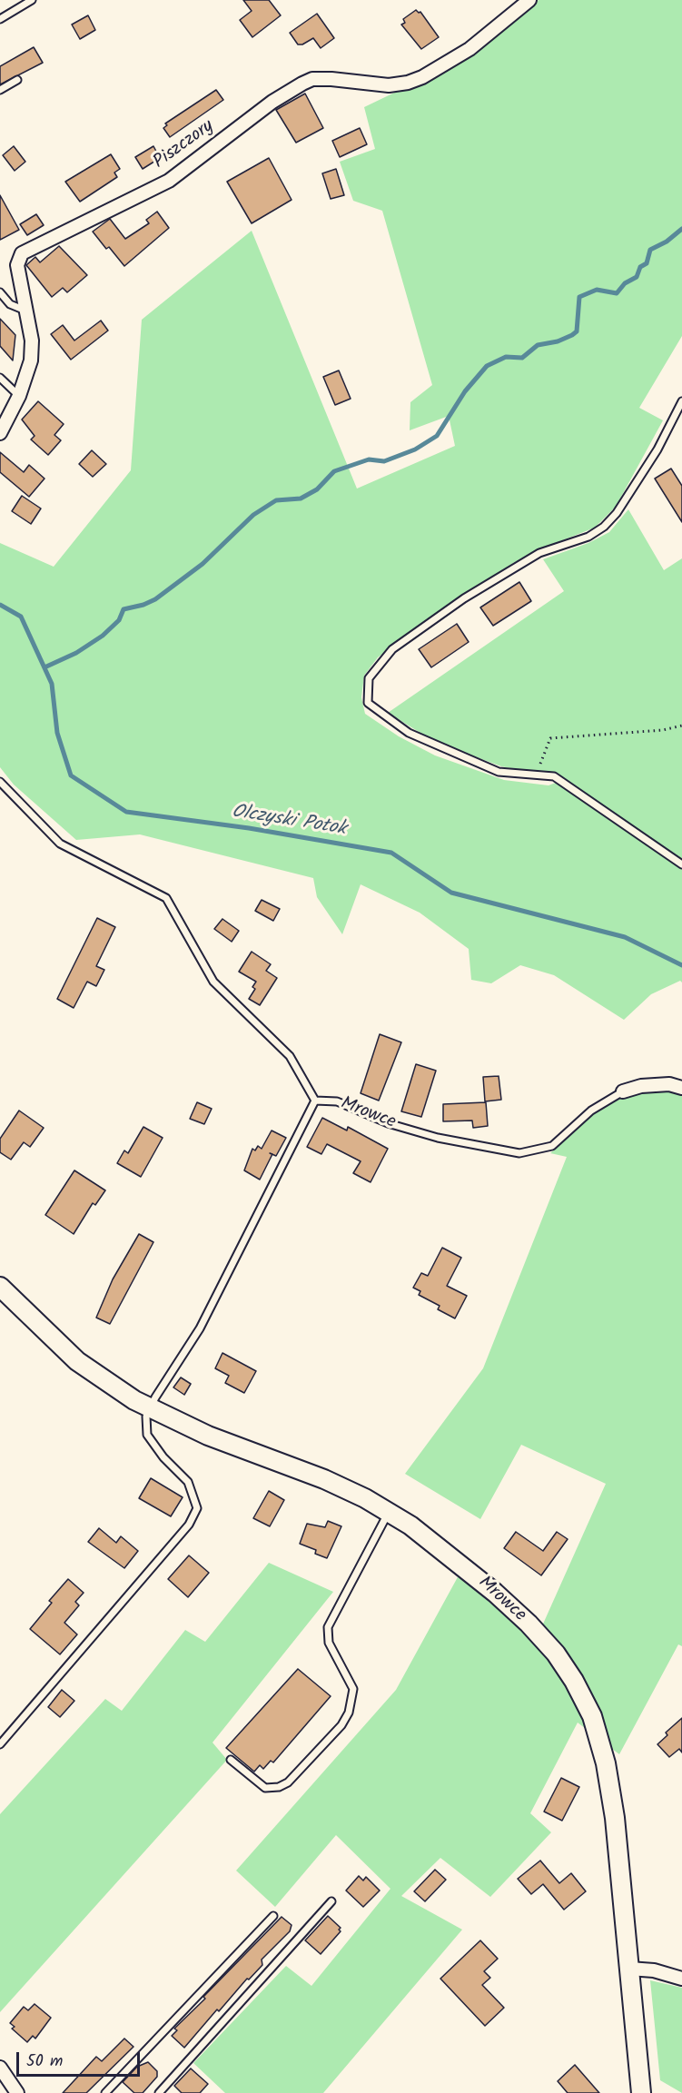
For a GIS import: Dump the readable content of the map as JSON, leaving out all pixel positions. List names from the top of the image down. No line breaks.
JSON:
{"streets":{"street":["Piszczory","Mrowce"]},"water":["Olczyski Potok"],"scale_bar":"50 m"}
